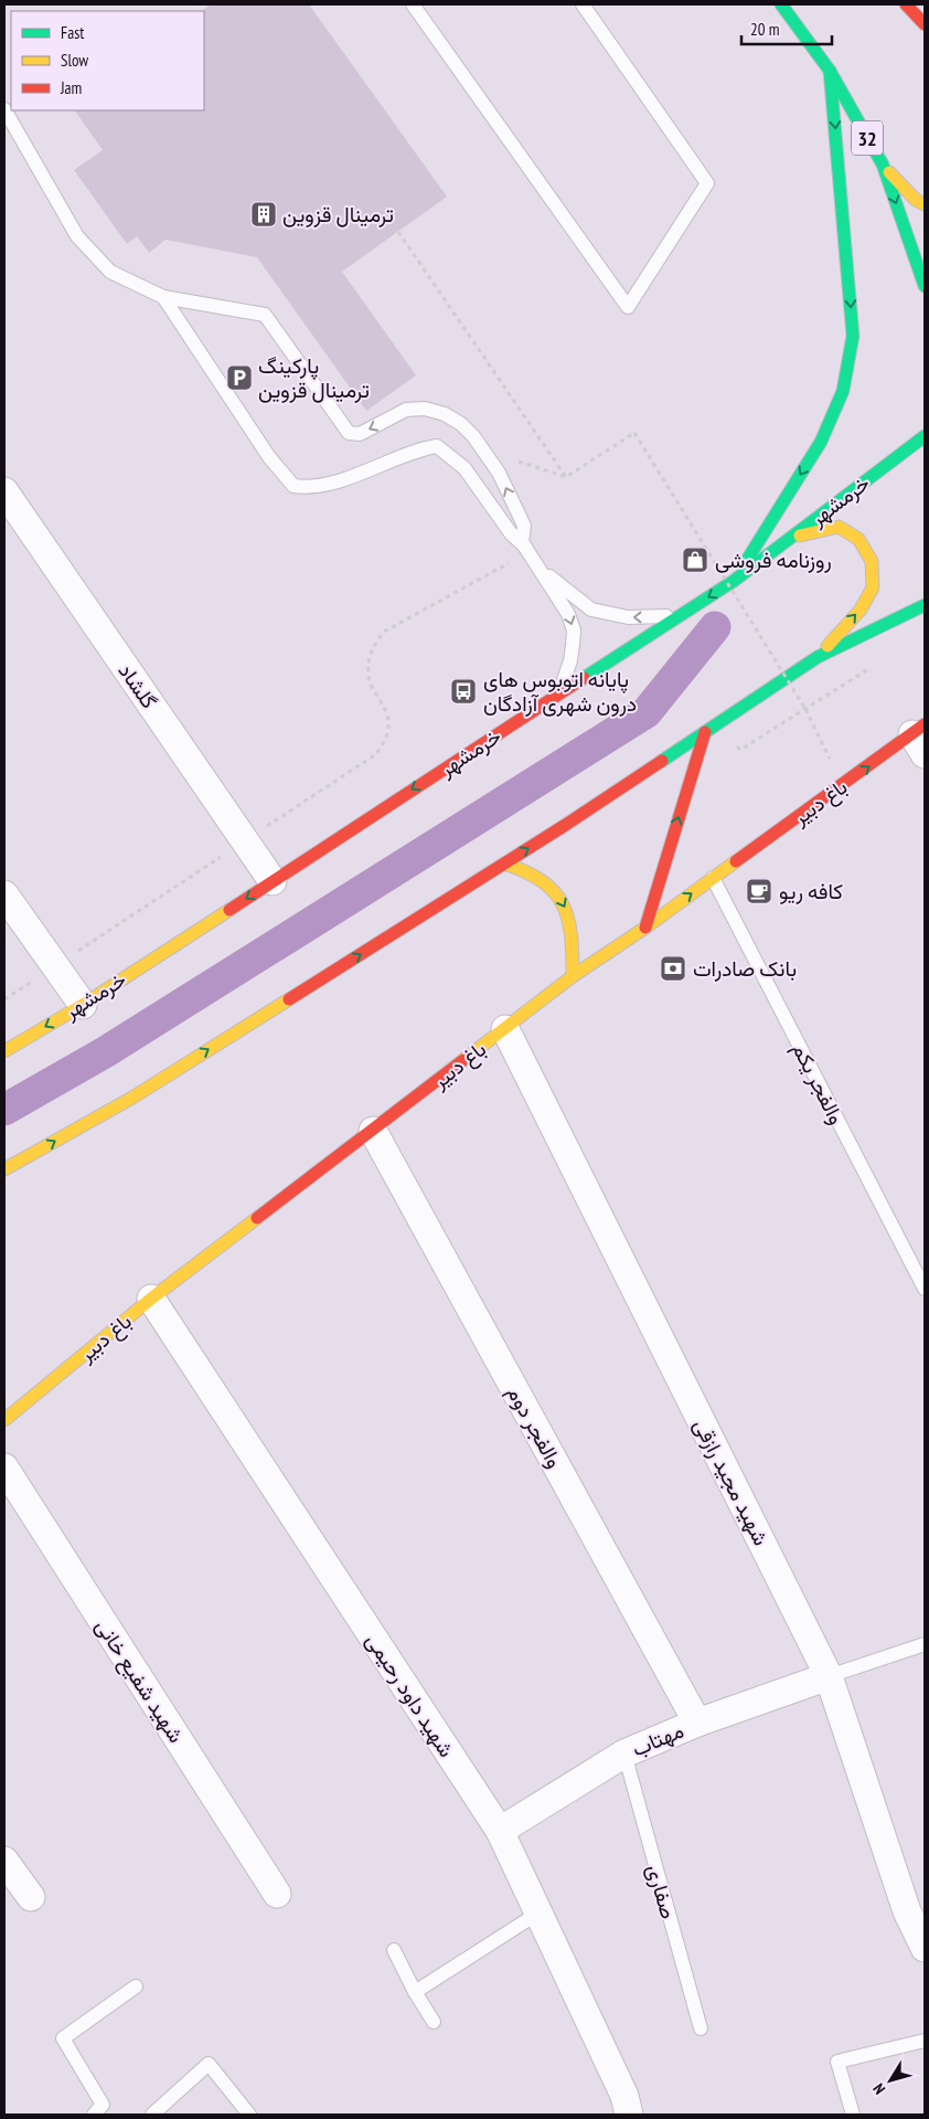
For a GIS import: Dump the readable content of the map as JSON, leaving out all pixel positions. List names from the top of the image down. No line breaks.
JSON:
{"streets":{"main road":["32","خرمشهر","باغ دبیر"],"street":["گلشاد","والفجر دوم","شهید مجید رازقی","شهید شفیع خانی","شهید داود رحیمی","مهتاب"],"lane":["والفجر یکم","صفاری"]},"crossings":[["خرمشهر","گلشاد"],["باغ دبیر","والفجر یکم"],["باغ دبیر","والفجر دوم"],["باغ دبیر","شهید مجید رازقی"],["باغ دبیر","شهید داود رحیمی"],["والفجر دوم","مهتاب"],["شهید مجید رازقی","مهتاب"],["شهید داود رحیمی","مهتاب"],["مهتاب","صفاری"]],"places":{"building":["ترمینال قزوین"],"parking":["پارکینگ ترمینال قزوین"],"shop":["روزنامه فروشی"],"bus stop":["پایانه اتوبوس های درون شهری آزادگان"],"cafe":["کافه ریو"],"bank":["بانک صادرات"]},"legend":["Fast","Slow","Jam"],"scale_bar":"20 m","north":"bottom left"}
